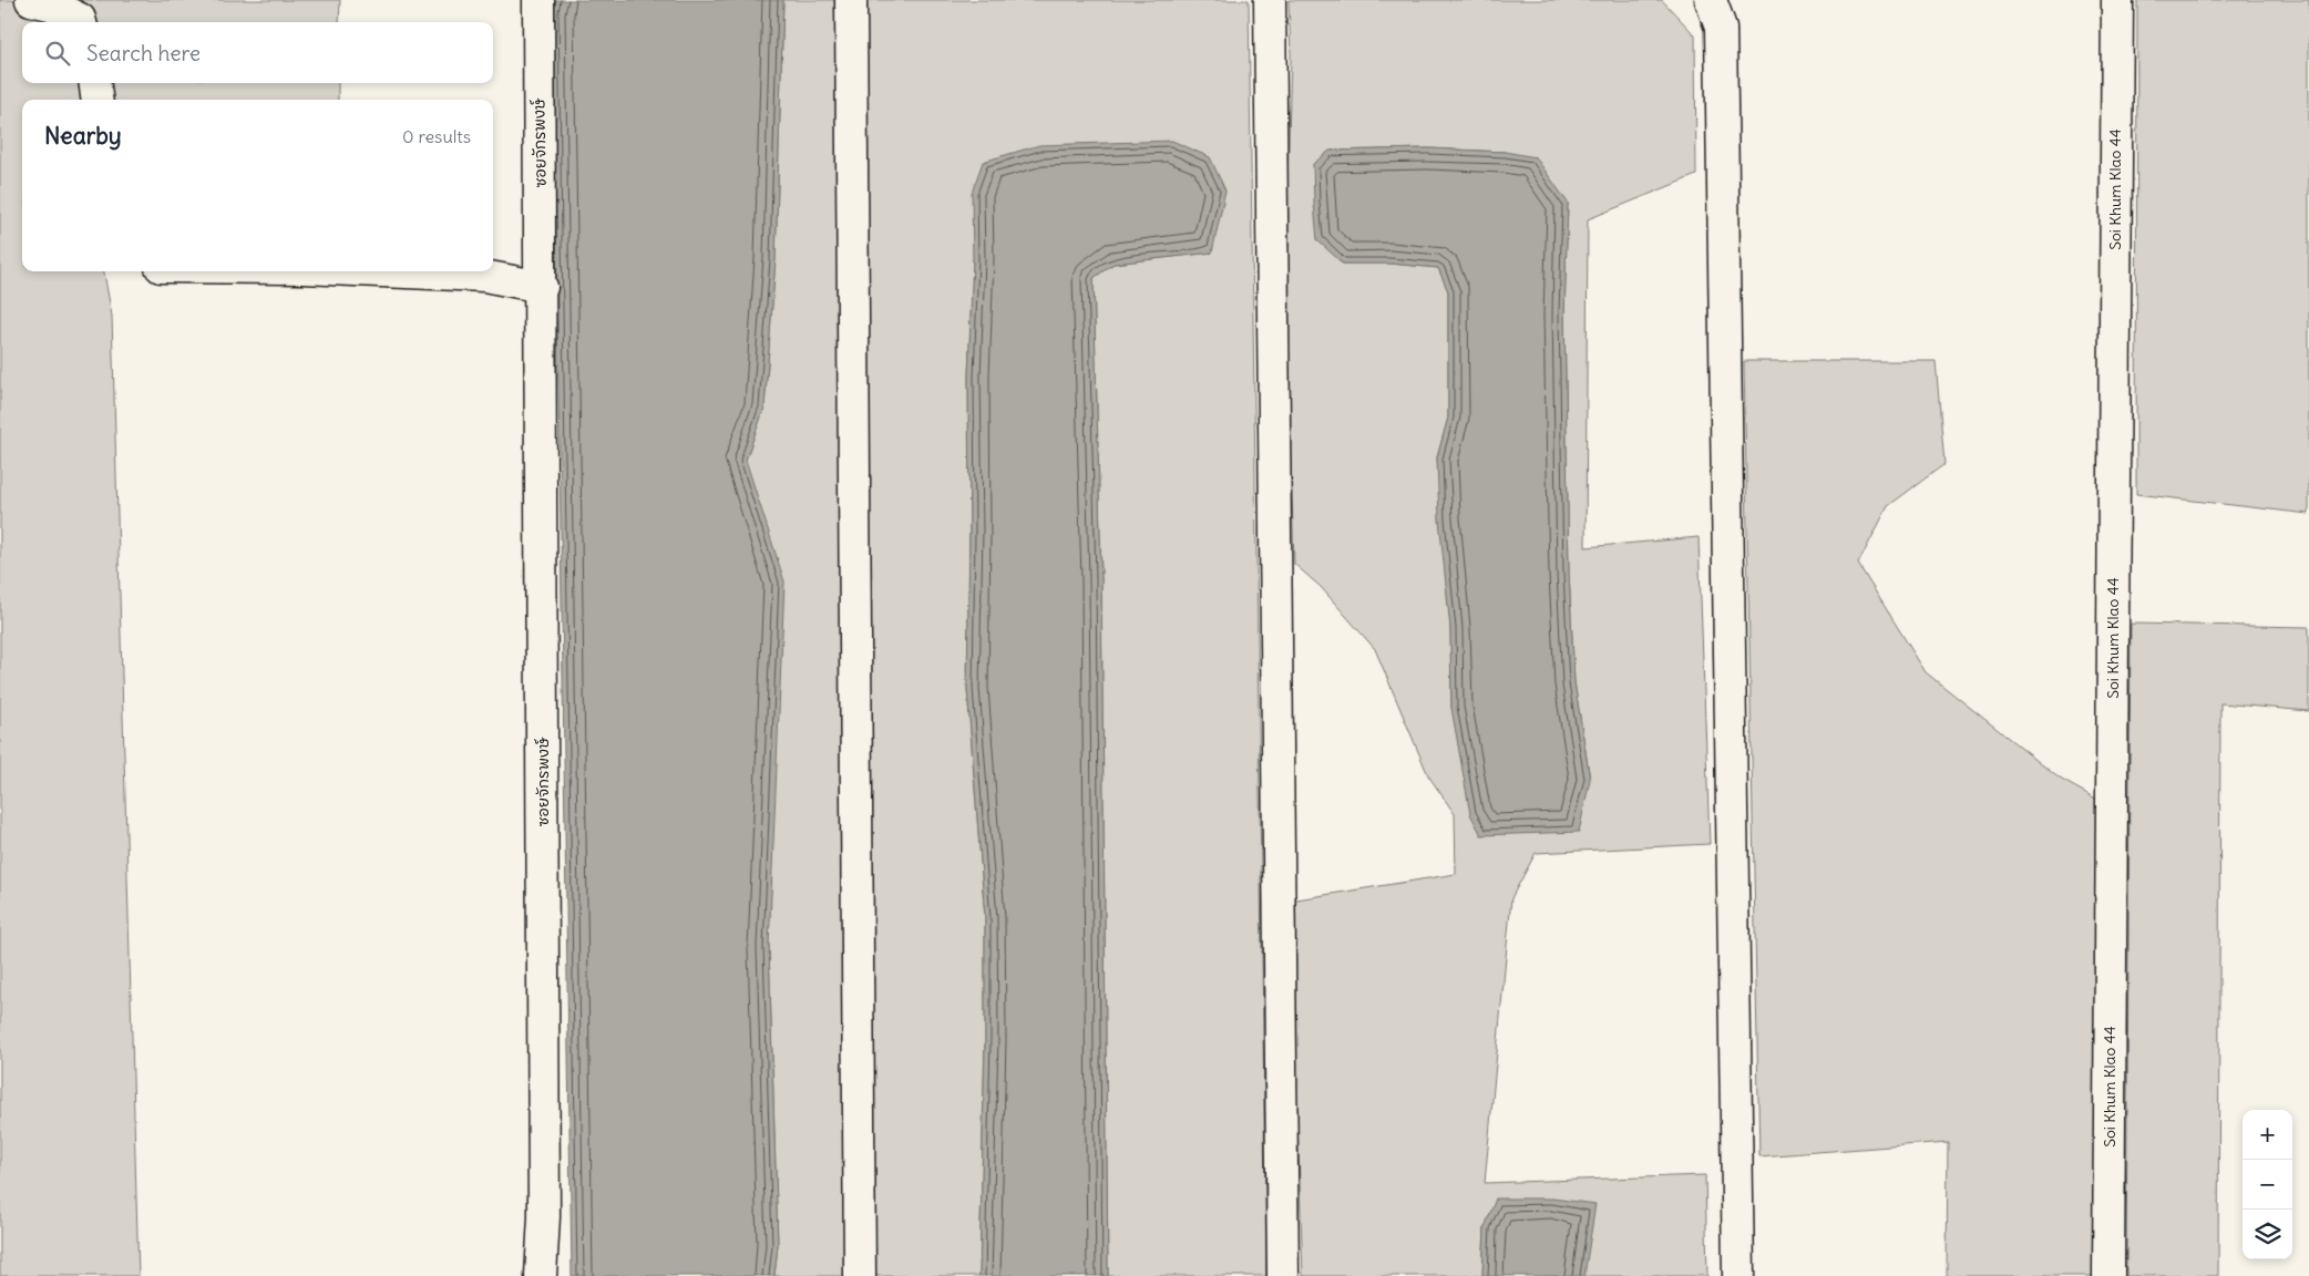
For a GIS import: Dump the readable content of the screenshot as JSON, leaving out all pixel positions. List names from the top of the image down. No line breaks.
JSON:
{"streets":{"street":["ซอยจักรพงษ์","Soi Khum Klao 44"]},"page":{"search":"Search here","heading":["Nearby","0 results"],"map_buttons":["+","−"]}}
